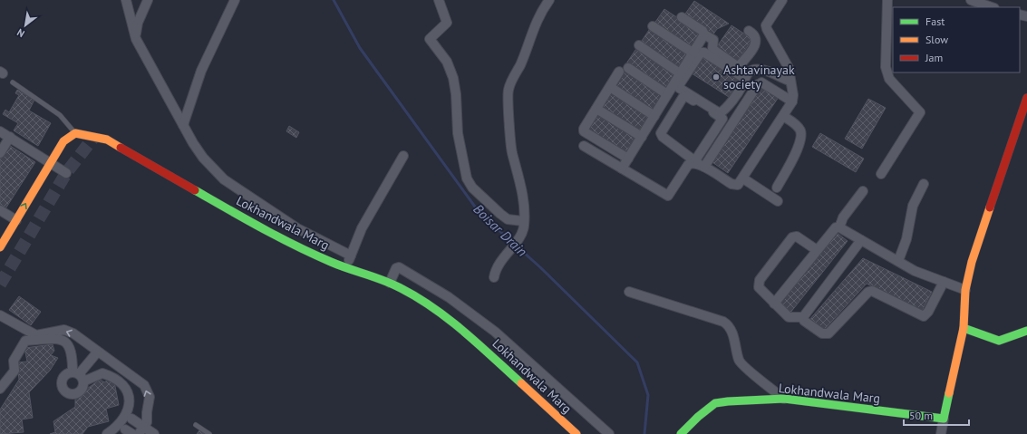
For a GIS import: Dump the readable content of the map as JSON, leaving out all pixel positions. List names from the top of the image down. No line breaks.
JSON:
{"streets":{"street":["Lokhandwala Marg"]},"water":["Boisar Drain"],"places":["Ashtavinayak society"],"legend":["Fast","Slow","Jam"],"scale_bar":"50 m","north":"bottom left"}
